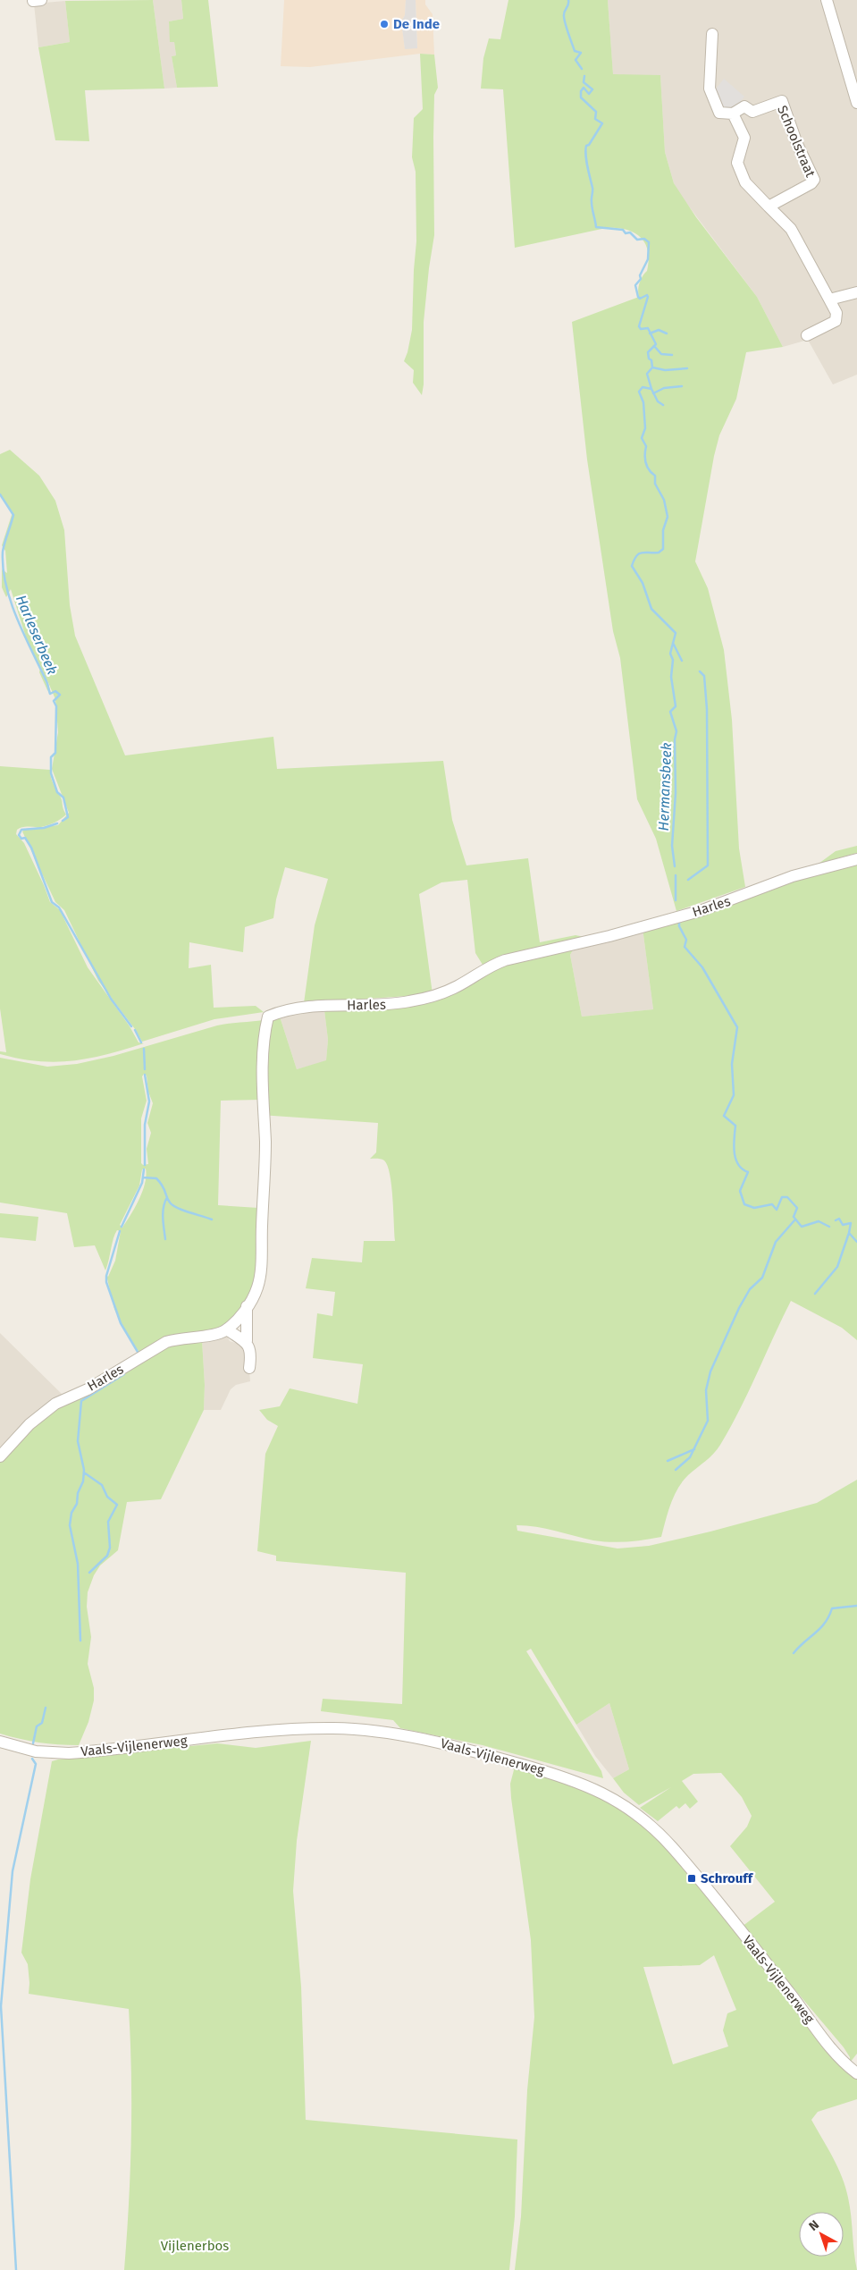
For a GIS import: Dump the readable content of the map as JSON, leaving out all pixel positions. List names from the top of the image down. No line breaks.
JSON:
{"streets":{"street":["Schoolstraat","Harles","Vaals-Vijlenerweg"]},"water":["Harleserbeek","Hermansbeek"],"parks":["Vijlenerbos"],"places":{"other":["De Inde"],"transit":["Schrouff"]},"north":"top left"}
